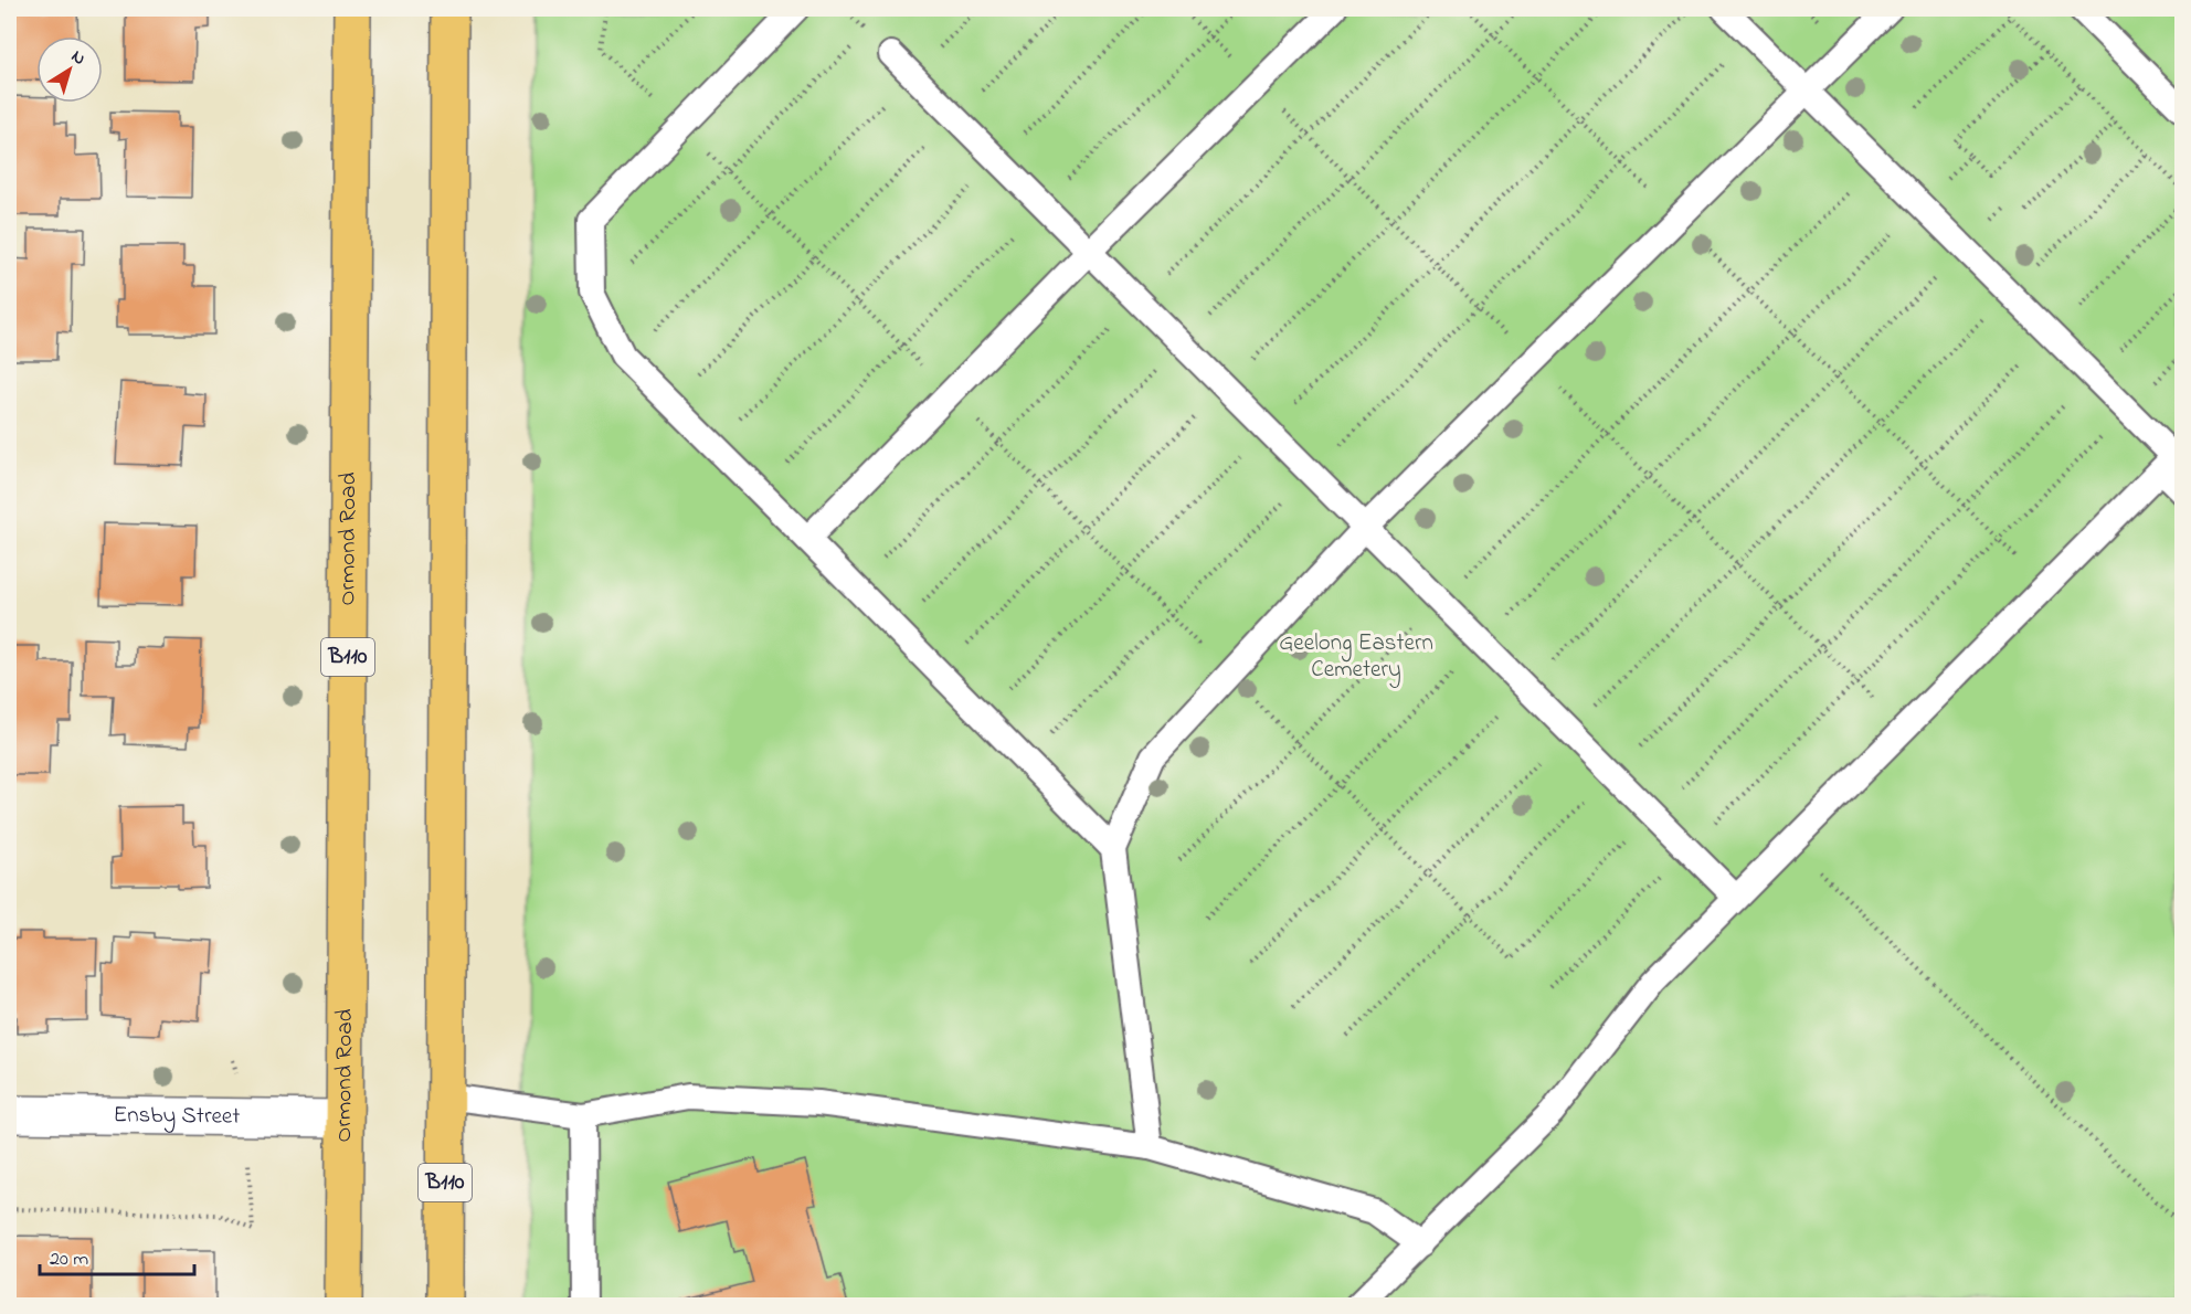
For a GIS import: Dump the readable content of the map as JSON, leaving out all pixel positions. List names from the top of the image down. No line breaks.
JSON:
{"streets":{"highway":["Ormond Road","B110"],"street":["Ensby Street"]},"crossings":[["Ormond Road","Ensby Street"]],"parks":["Geelong Eastern Cemetery"],"scale_bar":"20 m","north":"top right"}
